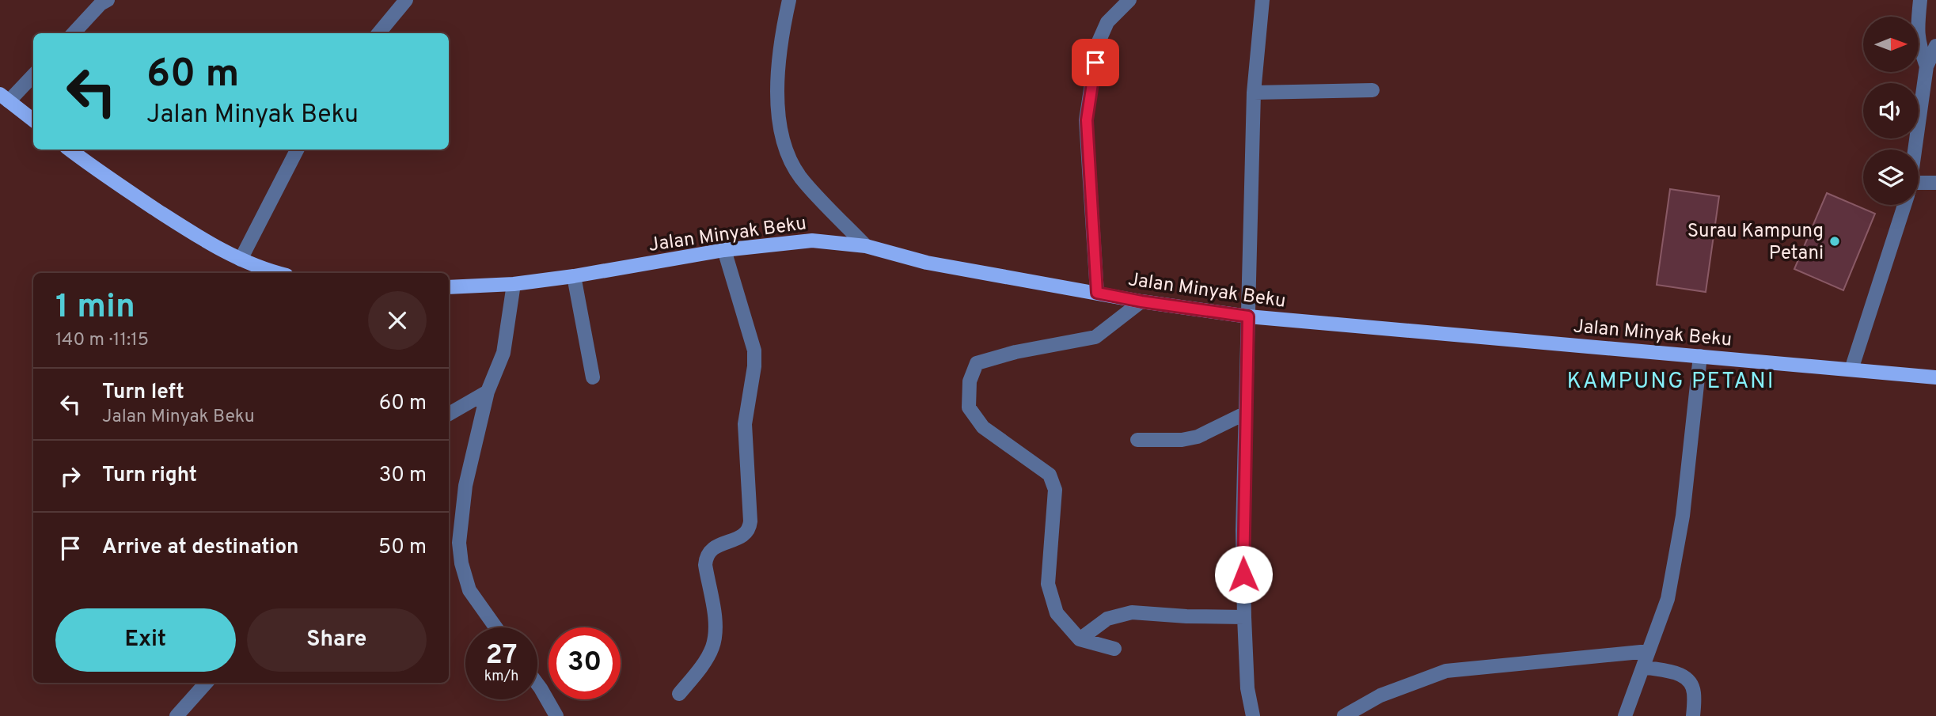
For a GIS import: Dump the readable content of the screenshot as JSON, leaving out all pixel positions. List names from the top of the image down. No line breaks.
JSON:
{"streets":{"main road":["Jalan Minyak Beku"]},"districts":["KAMPUNG PETANI"],"places":["Surau Kampung Petani"],"north":"right","page":{"turn":["60 m","Jalan Minyak Beku"],"heading":["1 min","140 m · 11:15"],"list":[{"name":"Turn left","note":"Jalan Minyak Beku","value":"60 m"},{"name":"Turn right","value":"30 m"},{"name":"Arrive at destination","value":"50 m"}],"buttons":["Exit","Share"],"speed":"27 km/h","limit":"30"}}
